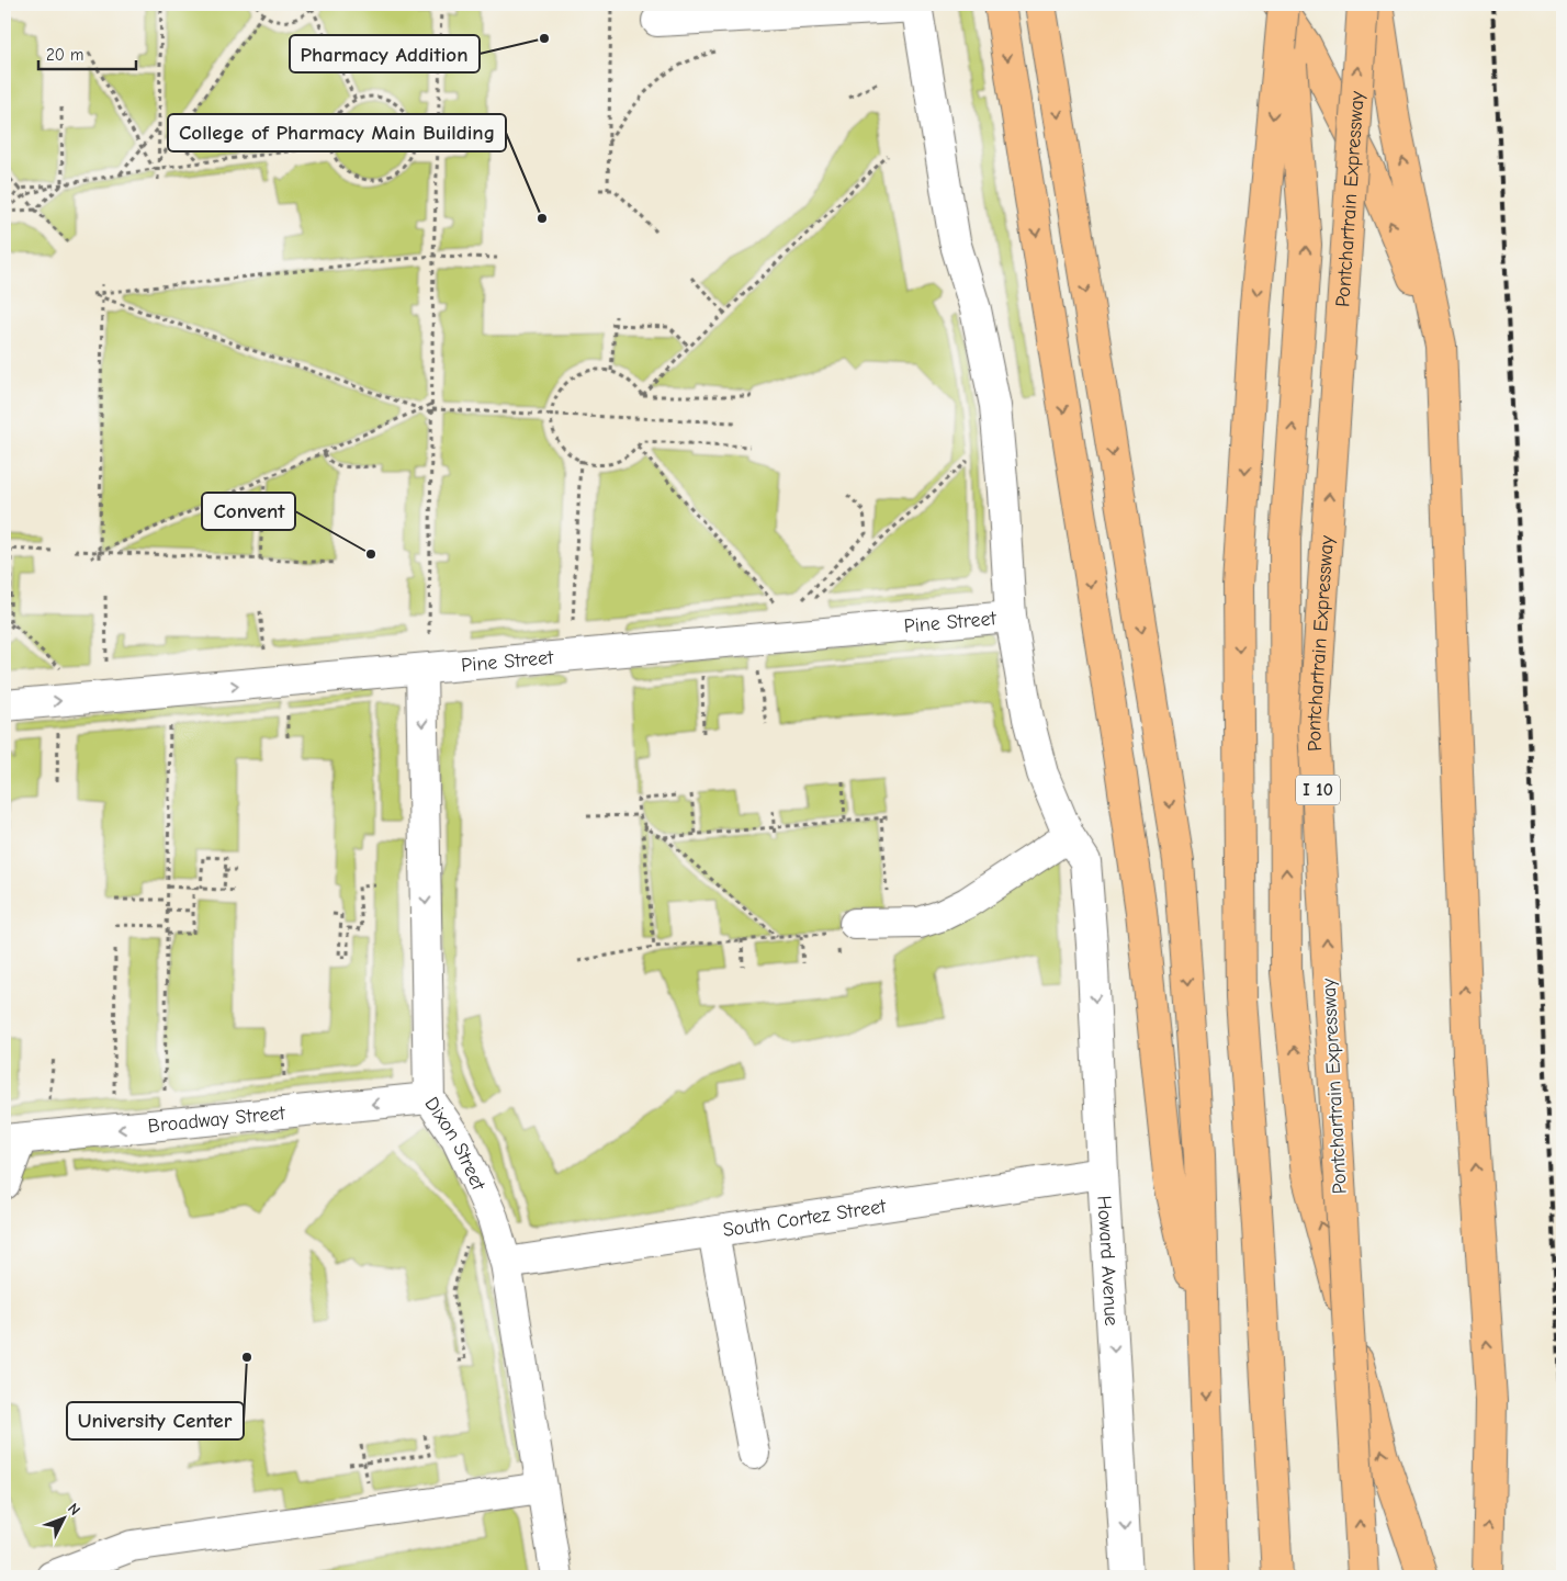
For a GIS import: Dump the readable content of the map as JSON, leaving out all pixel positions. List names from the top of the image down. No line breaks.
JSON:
{"streets":{"highway":["Pontchartrain Expressway","I 10"],"street":["Pine Street","Broadway Street","Dixon Street","South Cortez Street","Howard Avenue"]},"crossings":[["Pine Street","Dixon Street"],["Pine Street","Howard Avenue"],["Broadway Street","Dixon Street"],["Dixon Street","South Cortez Street"],["South Cortez Street","Howard Avenue"]],"one_way":["Pine Street","Broadway Street","Dixon Street","Howard Avenue"],"places":["Pharmacy Addition","College of Pharmacy Main Building","Convent","University Center"],"scale_bar":"20 m","north":"top right"}
